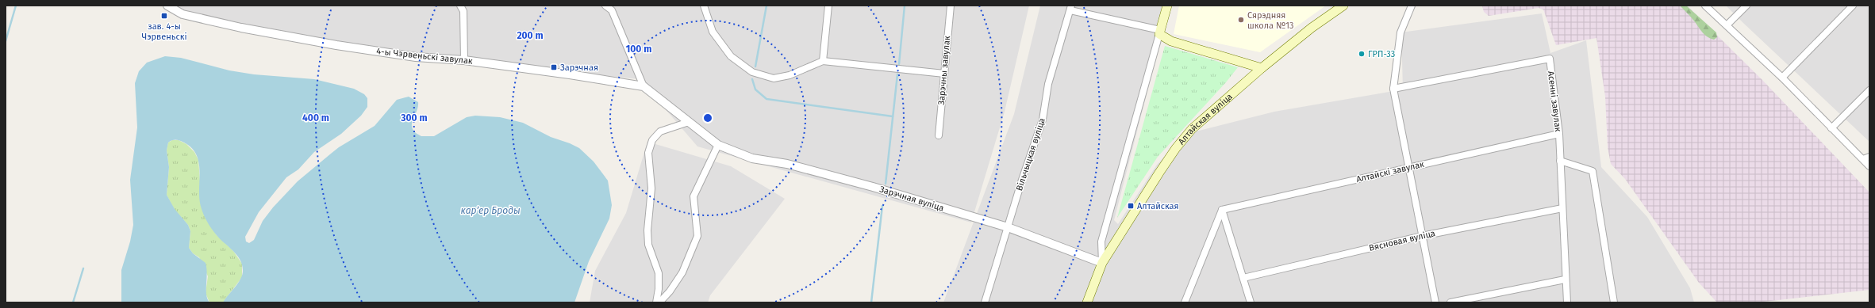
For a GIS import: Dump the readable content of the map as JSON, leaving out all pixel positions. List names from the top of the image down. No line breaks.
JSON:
{"streets":{"main road":["Алтайская вуліца"],"street":["4-ы Чэрвеньскі завулак","Зарэчны завулак","Асенні завулак","Вільчыцкая вуліца","Алтайскі завулак","Зарэчная вуліца","Вясновая вуліца"]},"crossings":[["4-ы Чэрвеньскі завулак","Зарэчная вуліца"],["Асенні завулак","Алтайскі завулак"],["Асенні завулак","Вясновая вуліца"],["Алтайская вуліца","Зарэчная вуліца"],["Вільчыцкая вуліца","Зарэчная вуліца"]],"water":["карʼер Броды"],"places":{"transit":["зав. 4-ы Чэрвеньскі","Зарэчная","Алтайская"],"other":["Сярэдняя школа №13","ГРП-33"]},"rings":["200 m","100 m","400 m","300 m"]}
